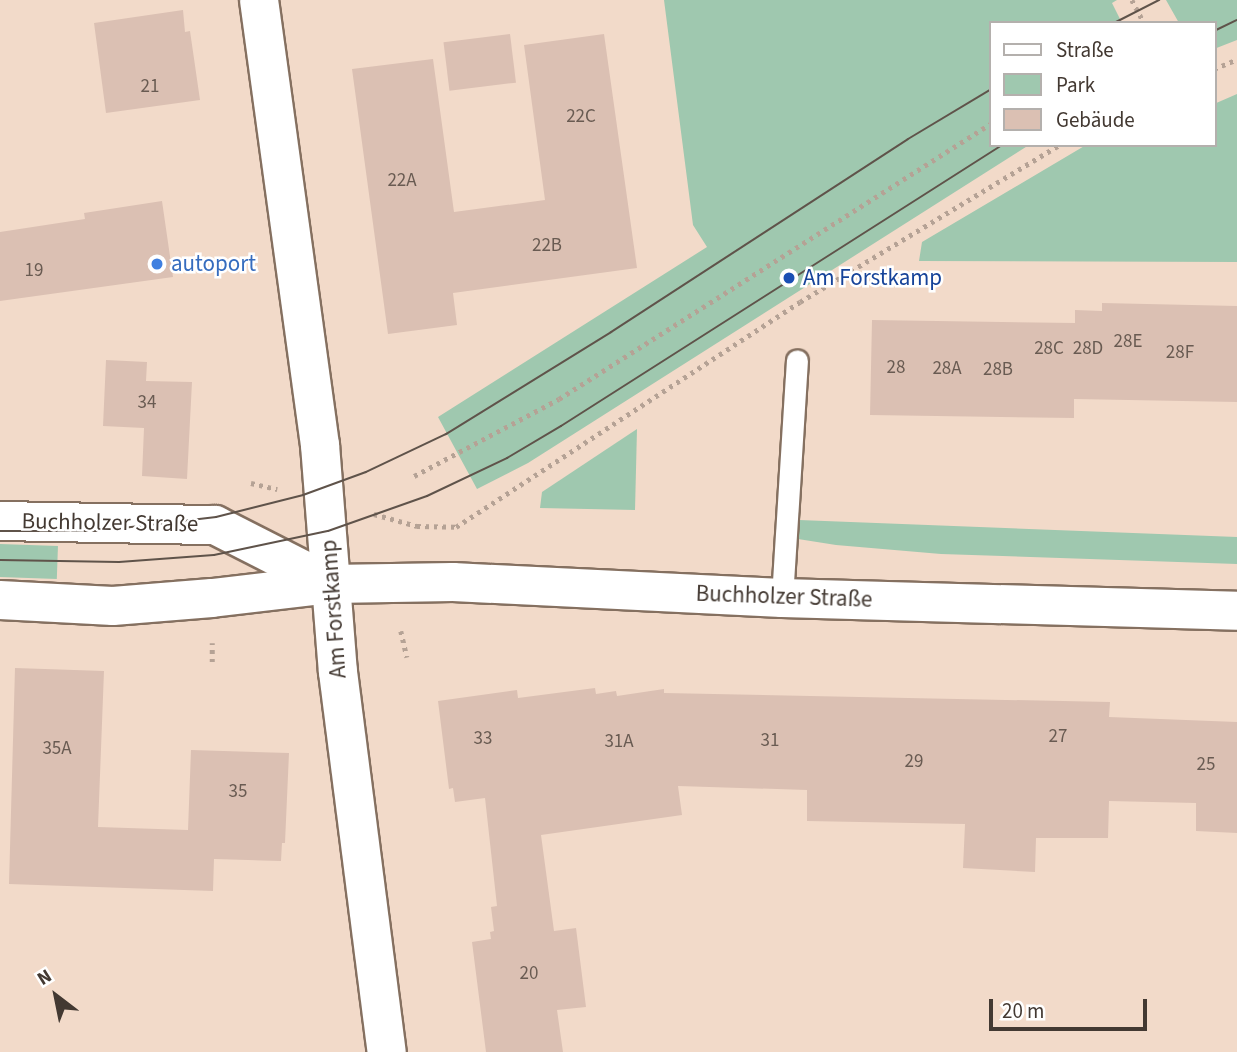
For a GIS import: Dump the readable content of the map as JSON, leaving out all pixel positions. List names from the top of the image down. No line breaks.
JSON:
{"streets":{"main road":["Buchholzer Straße","Am Forstkamp"]},"crossings":[["Buchholzer Straße","Am Forstkamp"]],"places":["autoport","Am Forstkamp"],"house_numbers":["21","22C","22A","22B","19","28E","28C","28D","28F","28","28A","28B","34","27","33","31","31A","35A","29","25","35","20"],"legend":["Straße","Park","Gebäude"],"scale_bar":"20 m","north":"top left"}
